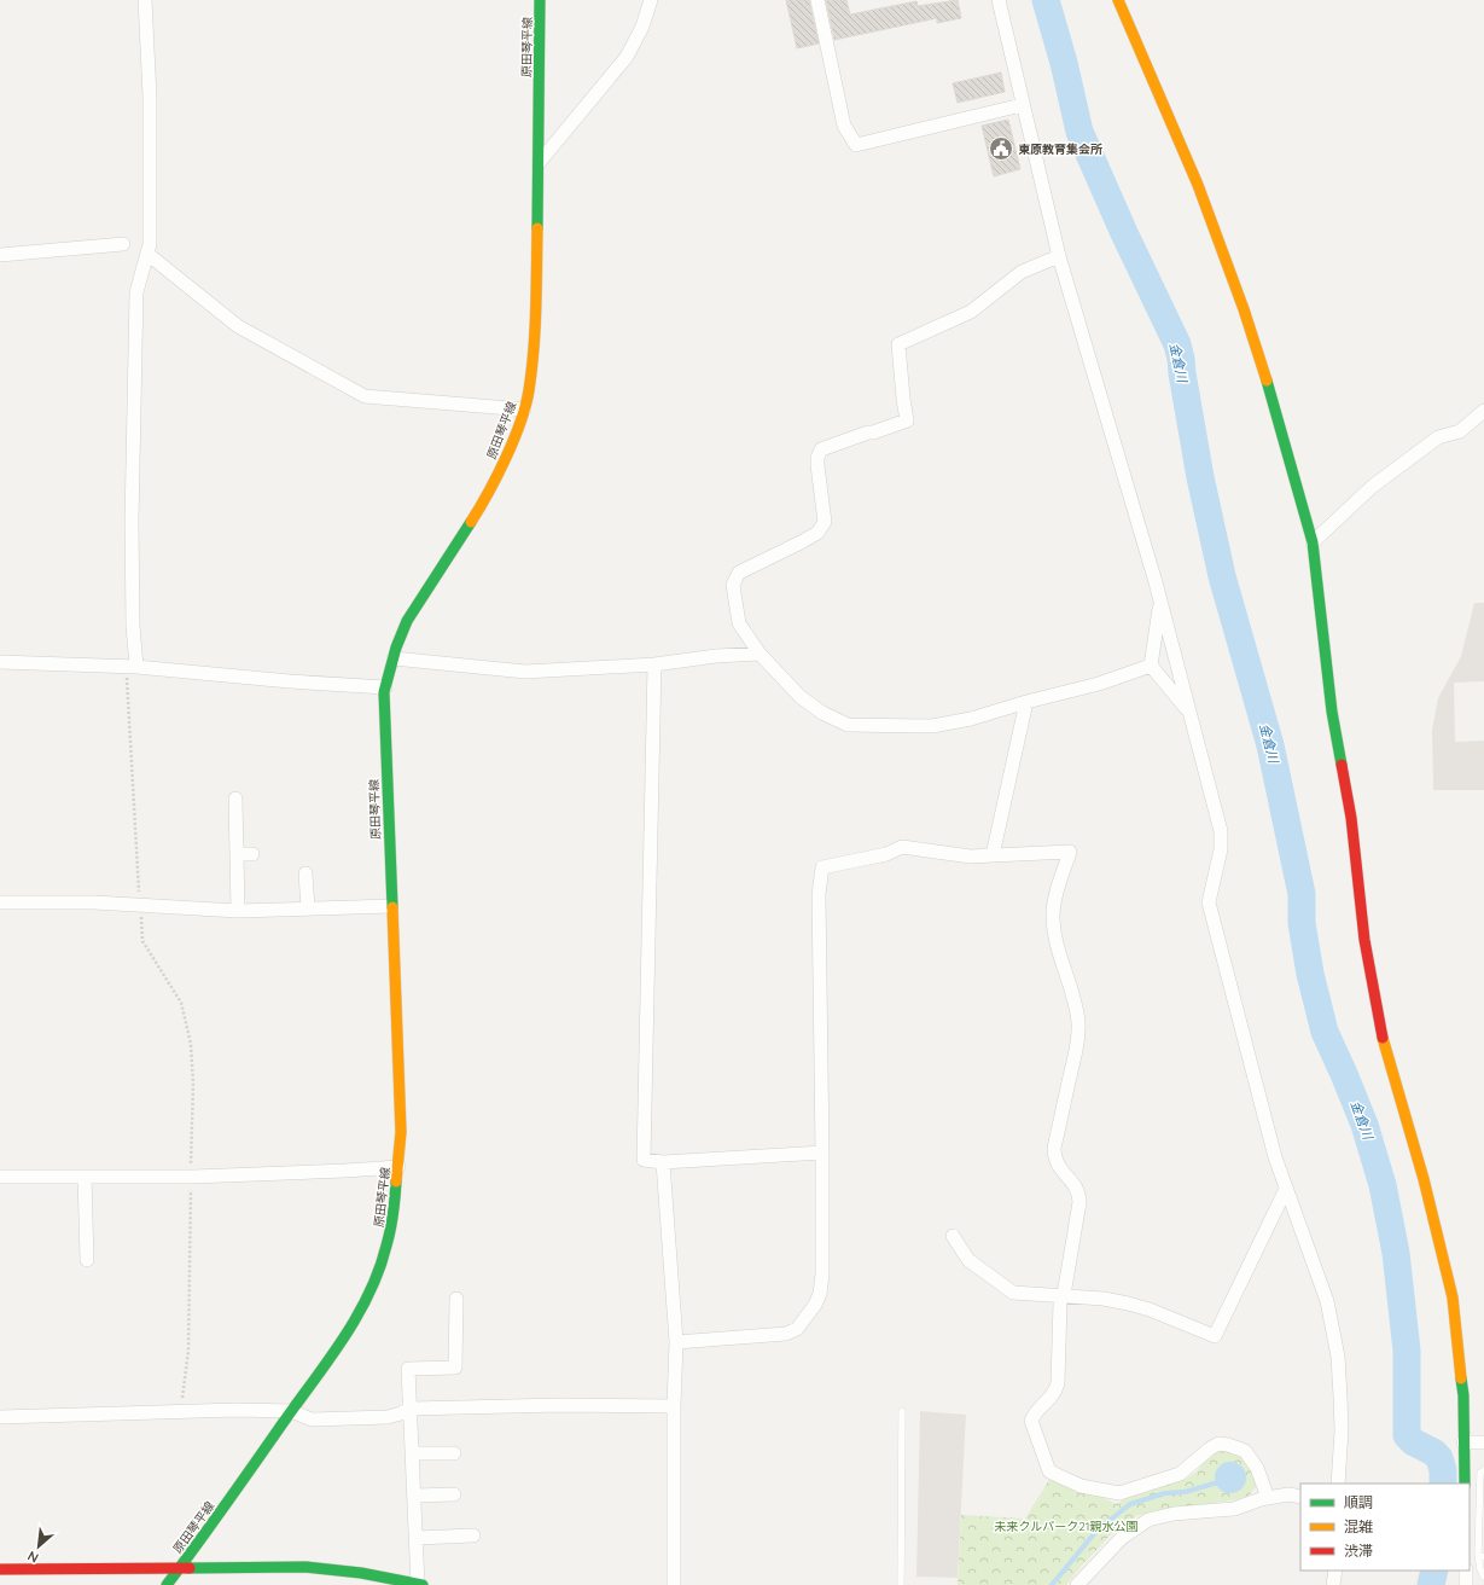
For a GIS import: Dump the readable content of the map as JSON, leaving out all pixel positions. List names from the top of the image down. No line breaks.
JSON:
{"streets":{"street":["原田琴平線"]},"water":["金倉川"],"parks":["未来クルパーク21親水公園"],"places":{"public building":["東原教育集会所"]},"legend":["順調","混雑","渋滞"],"north":"bottom left"}
